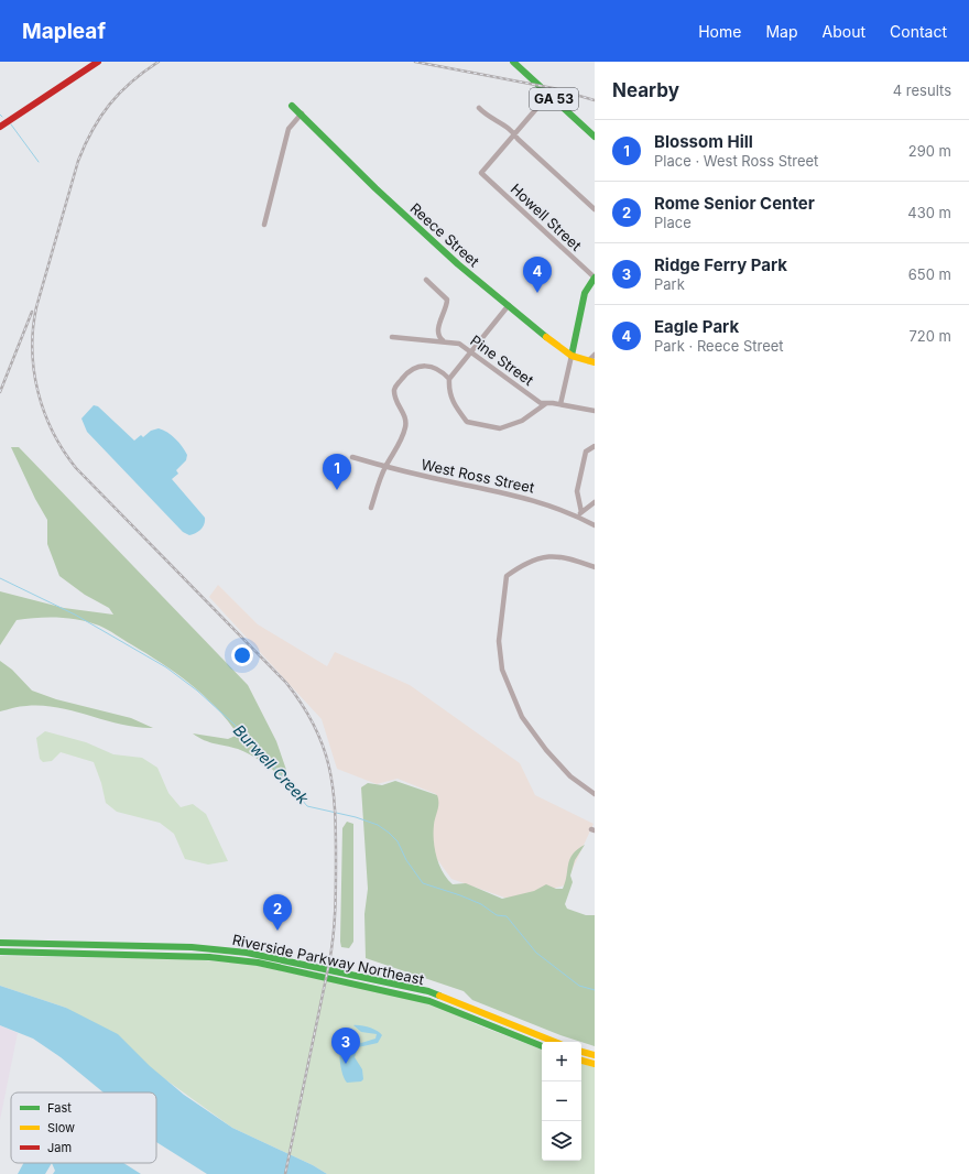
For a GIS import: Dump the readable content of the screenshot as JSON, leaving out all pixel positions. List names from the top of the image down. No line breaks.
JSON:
{"streets":{"main road":["GA 53","Reece Street","Riverside Parkway Northeast"],"street":["Howell Street","Pine Street","West Ross Street"]},"water":["Burwell Creek"],"legend":["Fast","Slow","Jam"],"page":{"header":"Mapleaf","nav":["Home","Map","About","Contact"],"heading":["Nearby","4 results"],"list":[{"mark":"1","name":"Blossom Hill","note":"Place · West Ross Street","value":"290 m"},{"mark":"2","name":"Rome Senior Center","note":"Place","value":"430 m"},{"mark":"3","name":"Ridge Ferry Park","note":"Park","value":"650 m"},{"mark":"4","name":"Eagle Park","note":"Park · Reece Street","value":"720 m"}],"pins":["4","1","2","3"],"map_buttons":["+","−"]}}
